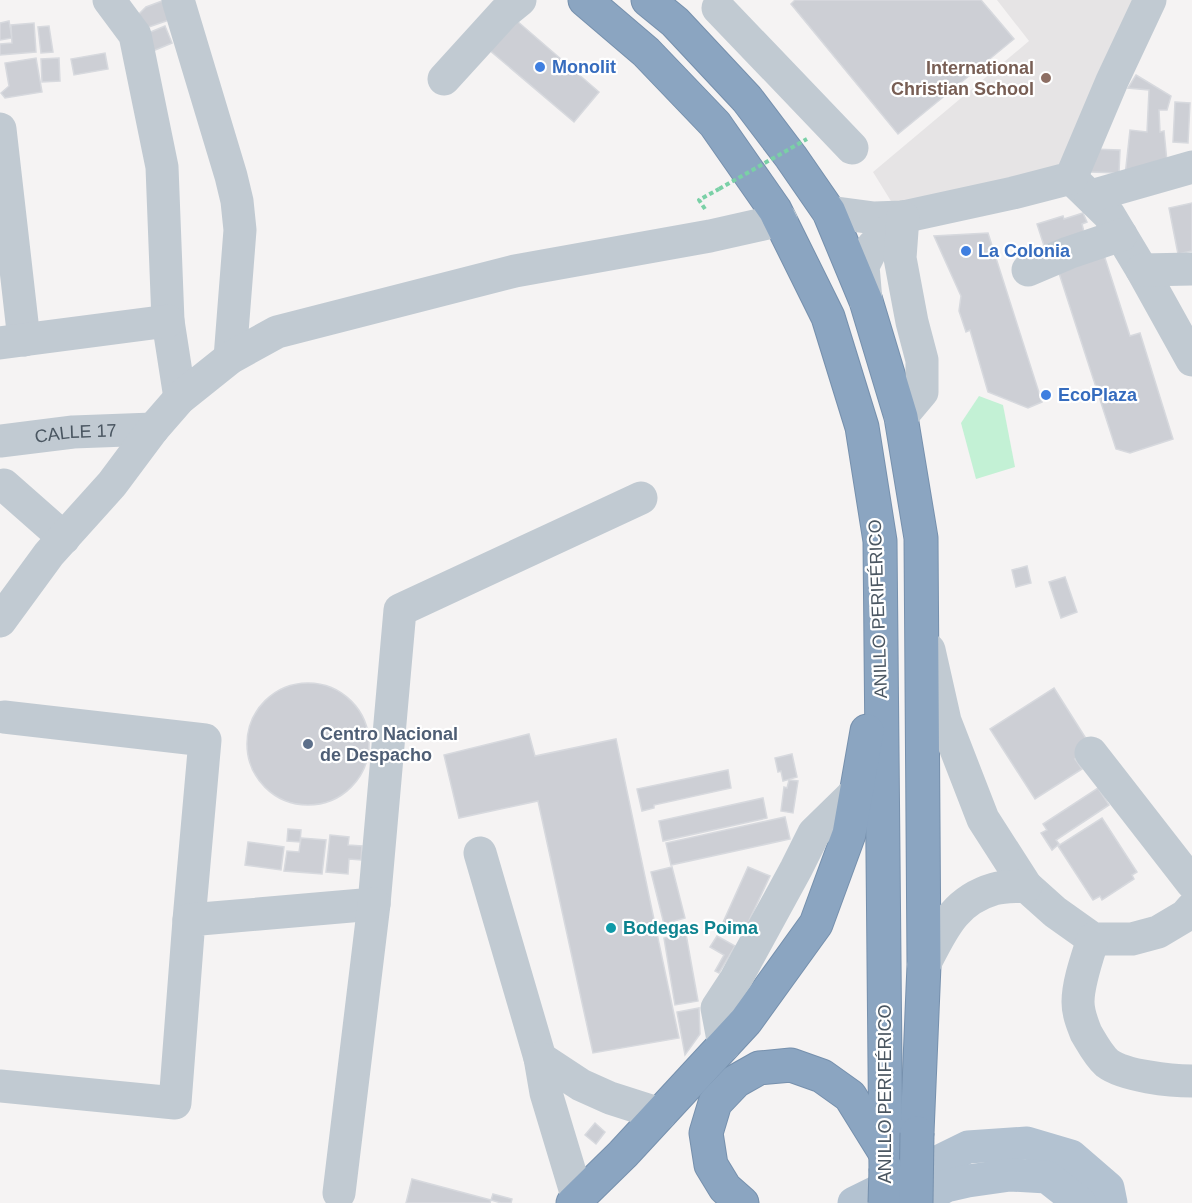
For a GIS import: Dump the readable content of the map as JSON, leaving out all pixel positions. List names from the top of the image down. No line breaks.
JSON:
{"streets":{"highway":["ANILLO PERIFÉRICO"],"street":["CALLE 17"]},"places":["Monolit","International Christian School","La Colonia","EcoPlaza","Centro Nacional de Despacho","Bodegas Poima"]}
